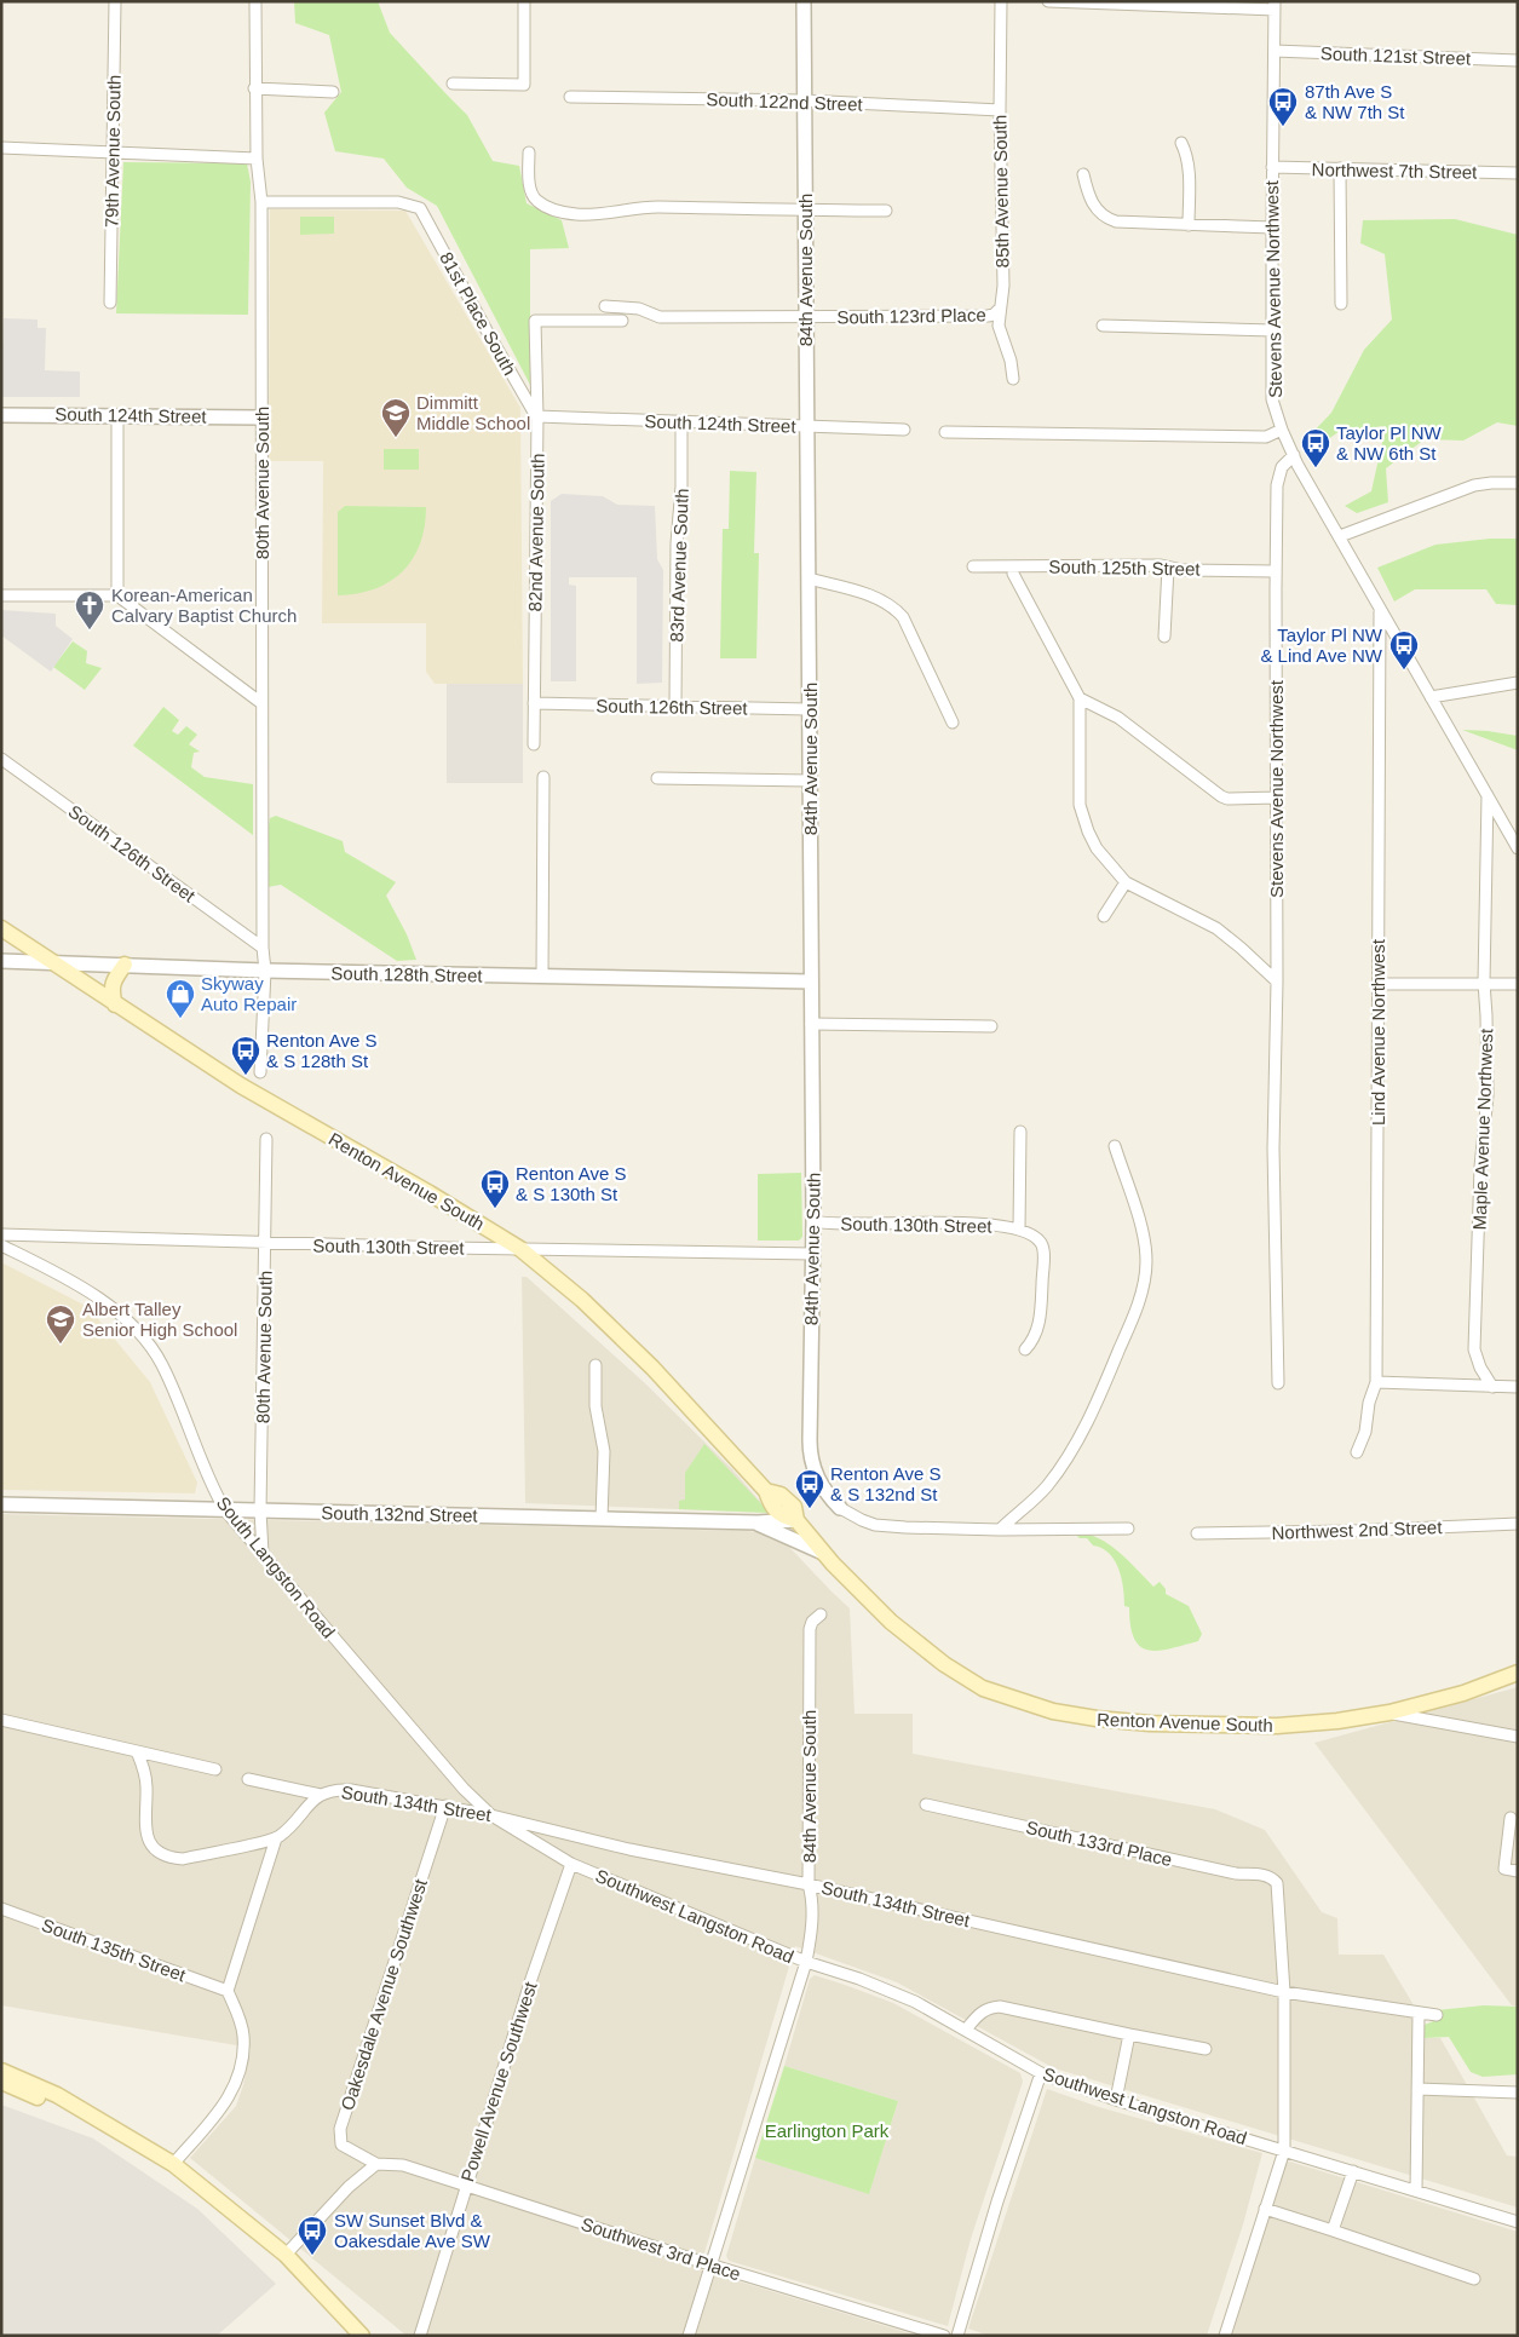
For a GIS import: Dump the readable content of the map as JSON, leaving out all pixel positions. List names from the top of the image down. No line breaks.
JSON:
{"streets":{"main road":["Renton Avenue South"],"street":["South 121st Street","South 122nd Street","79th Avenue South","Northwest 7th Street","85th Avenue South","84th Avenue South","Stevens Avenue Northwest","81st Place South","South 123rd Place","South 124th Street","80th Avenue South","82nd Avenue South","83rd Avenue South","South 125th Street","South 126th Street","South 128th Street","Lind Avenue Northwest","Maple Avenue Northwest","South 130th Street","South 132nd Street","Northwest 2nd Street","South Langston Road","South 134th Street","South 133rd Place","Southwest Langston Road","South 135th Street","Oakesdale Avenue Southwest","Powell Avenue Southwest","Southwest 3rd Place"]},"crossings":[["South 121st Street","Stevens Avenue Northwest"],["South 122nd Street","85th Avenue South"],["South 122nd Street","84th Avenue South"],["Northwest 7th Street","Stevens Avenue Northwest"],["85th Avenue South","South 123rd Place"],["84th Avenue South","South 123rd Place"],["84th Avenue South","South 124th Street"],["84th Avenue South","South 126th Street"],["84th Avenue South","South 128th Street"],["84th Avenue South","South 130th Street"],["84th Avenue South","South 134th Street"],["84th Avenue South","Southwest Langston Road"],["84th Avenue South","Southwest 3rd Place"],["Stevens Avenue Northwest","South 125th Street"],["81st Place South","South 124th Street"],["81st Place South","80th Avenue South"],["81st Place South","82nd Avenue South"],["South 124th Street","80th Avenue South"],["South 124th Street","82nd Avenue South"],["South 124th Street","83rd Avenue South"],["80th Avenue South","South 126th Street"],["80th Avenue South","South 128th Street"],["80th Avenue South","South 130th Street"],["80th Avenue South","South 132nd Street"],["80th Avenue South","South Langston Road"],["82nd Avenue South","South 126th Street"],["83rd Avenue South","South 126th Street"],["South 128th Street","Renton Avenue South"],["Renton Avenue South","South 130th Street"],["Renton Avenue South","South 132nd Street"],["South 132nd Street","South Langston Road"],["South Langston Road","South 134th Street"],["South Langston Road","Southwest Langston Road"],["South 134th Street","South 133rd Place"],["South 134th Street","Southwest Langston Road"],["South 134th Street","Oakesdale Avenue Southwest"],["Southwest Langston Road","Powell Avenue Southwest"],["Oakesdale Avenue Southwest","Southwest 3rd Place"],["Powell Avenue Southwest","Southwest 3rd Place"]],"parks":["Earlington Park"],"places":{"bus stop":["87th Ave S & NW 7th St","Taylor Pl NW & NW 6th St","Taylor Pl NW & Lind Ave NW","Renton Ave S & S 128th St","Renton Ave S & S 130th St","Renton Ave S & S 132nd St","SW Sunset Blvd & Oakesdale Ave SW"],"school or university":["Dimmitt Middle School","Albert Talley Senior High School"],"church":["Korean-American Calvary Baptist Church"],"shop":["Skyway Auto Repair"]}}
